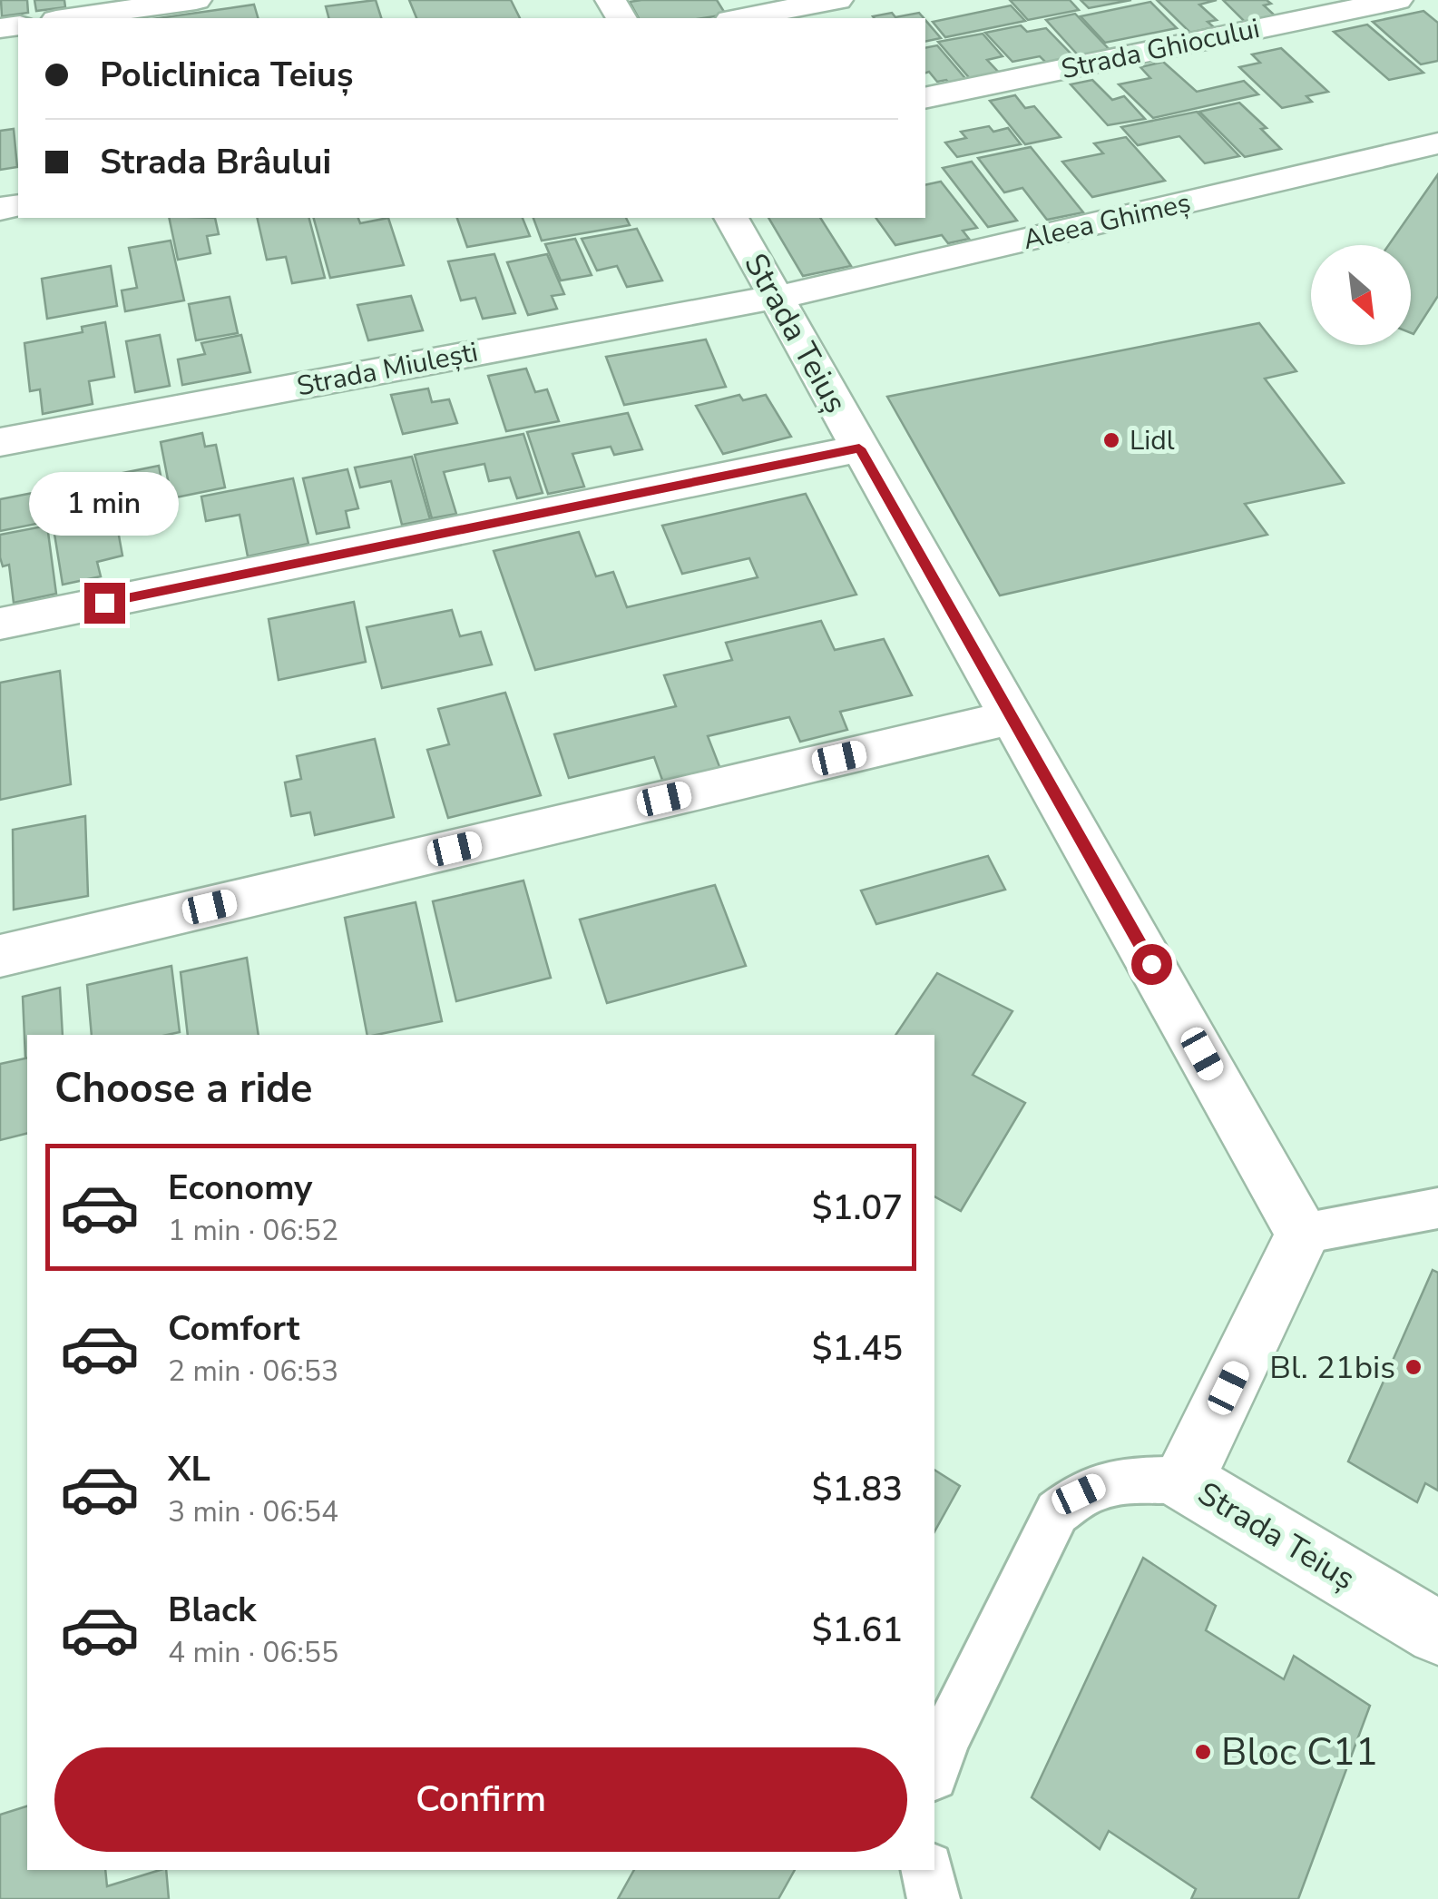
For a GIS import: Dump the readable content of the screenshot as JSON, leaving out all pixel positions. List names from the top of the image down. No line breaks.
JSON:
{"streets":{"street":["Strada Ghiocului","Aleea Ghimeș","Strada Teiuș","Strada Miulești"]},"crossings":[["Aleea Ghimeș","Strada Teiuș"],["Aleea Ghimeș","Strada Miulești"],["Strada Teiuș","Strada Miulești"]],"places":["Lidl","Bl. 21bis","Bloc C11"],"north":"bottom right","page":{"banner":["Policlinica Teiuș","Strada Brâului"],"bubble":"1 min","heading":"Choose a ride","list":[{"name":"Economy","note":"1 min · 06:52","value":"$1.07"},{"name":"Comfort","note":"2 min · 06:53","value":"$1.45"},{"name":"XL","note":"3 min · 06:54","value":"$1.83"},{"name":"Black","note":"4 min · 06:55","value":"$1.61"}],"buttons":"Confirm"}}
